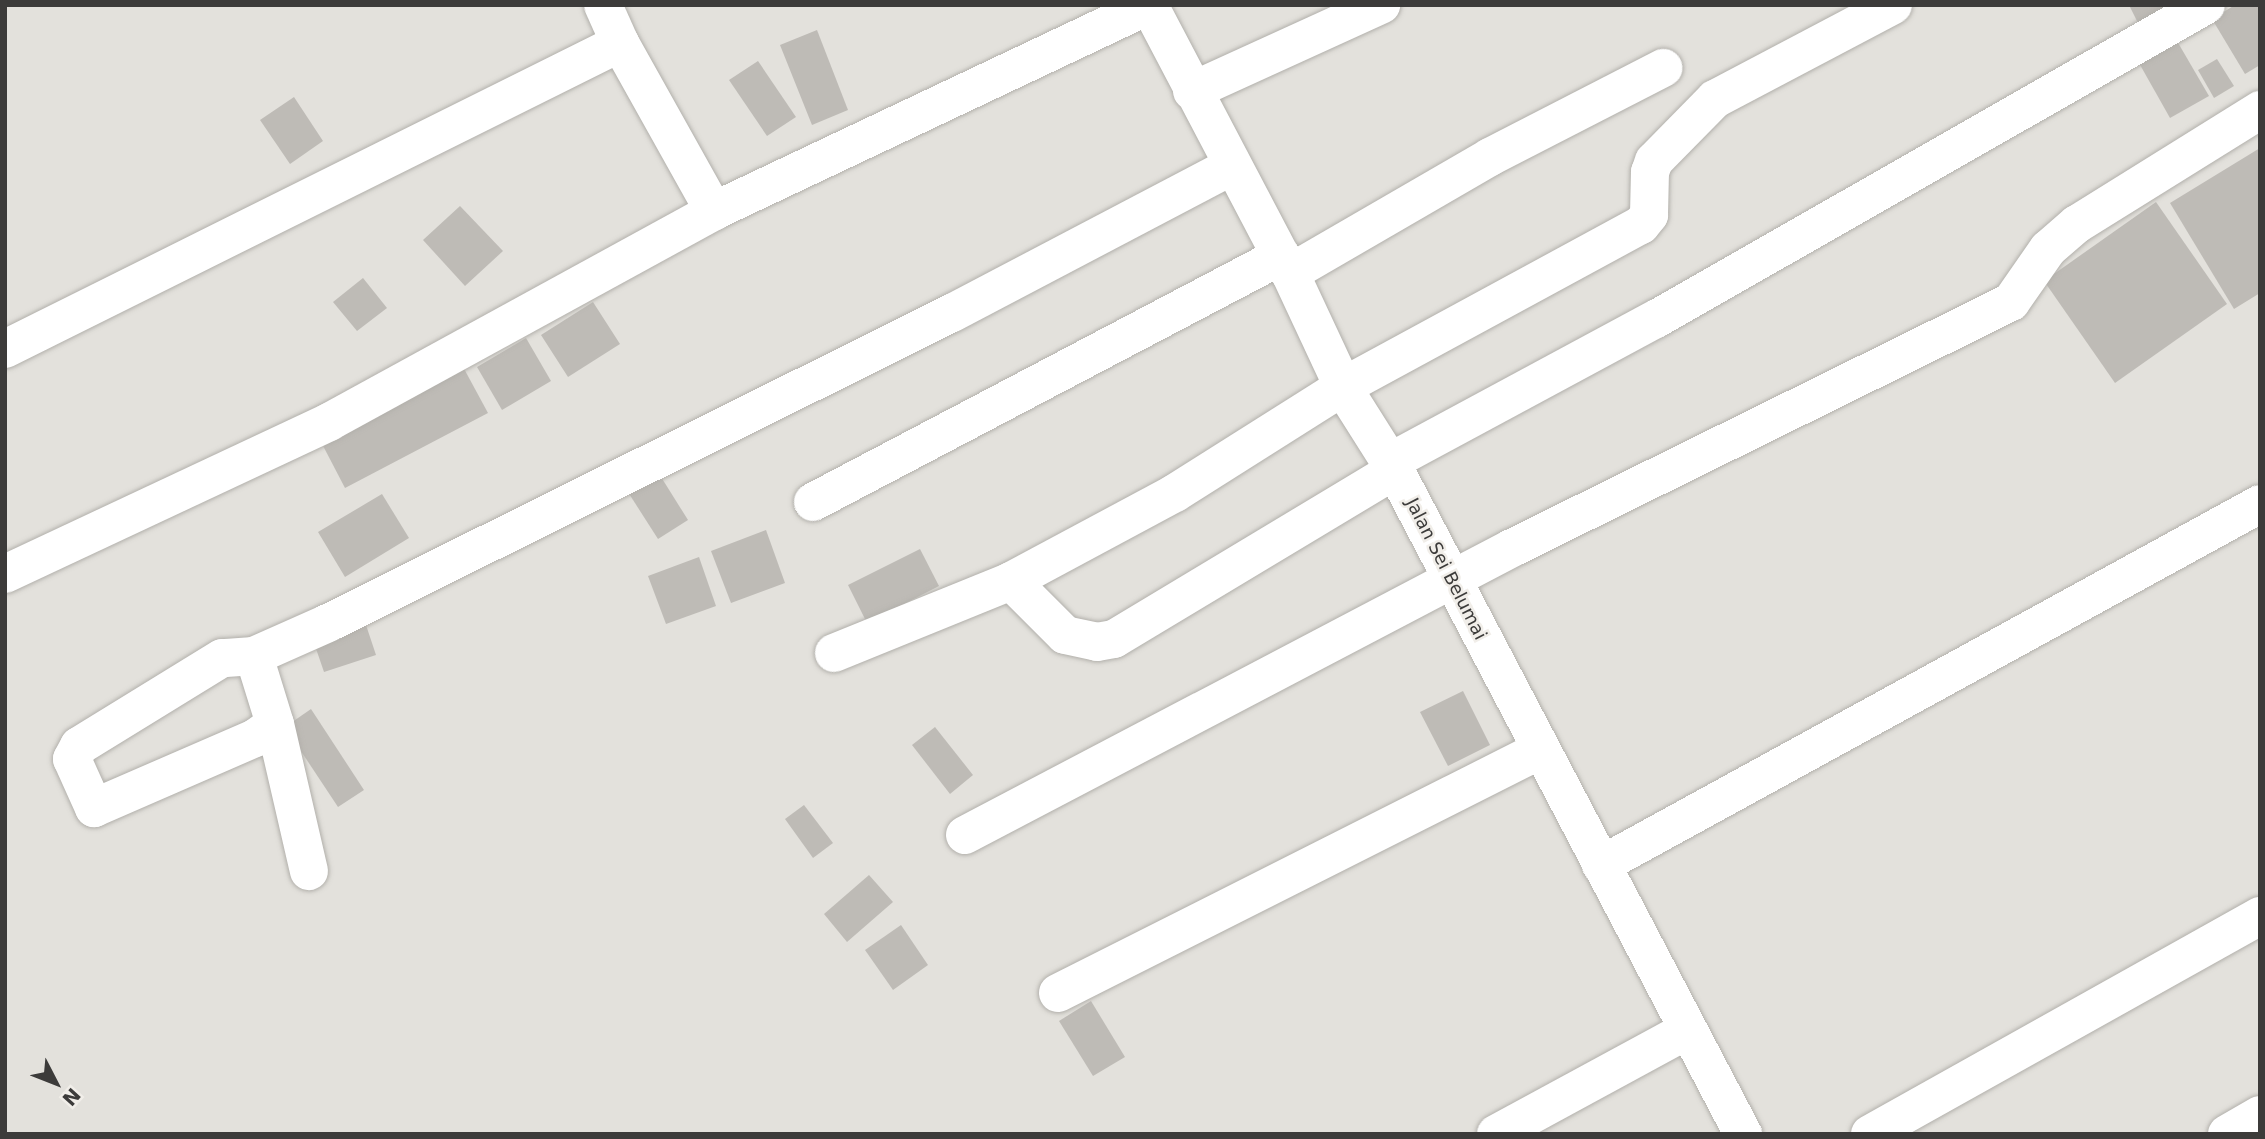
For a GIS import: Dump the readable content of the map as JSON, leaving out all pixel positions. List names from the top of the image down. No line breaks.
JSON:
{"streets":{"street":["Jalan Sei Belumai"]},"north":"bottom right"}
